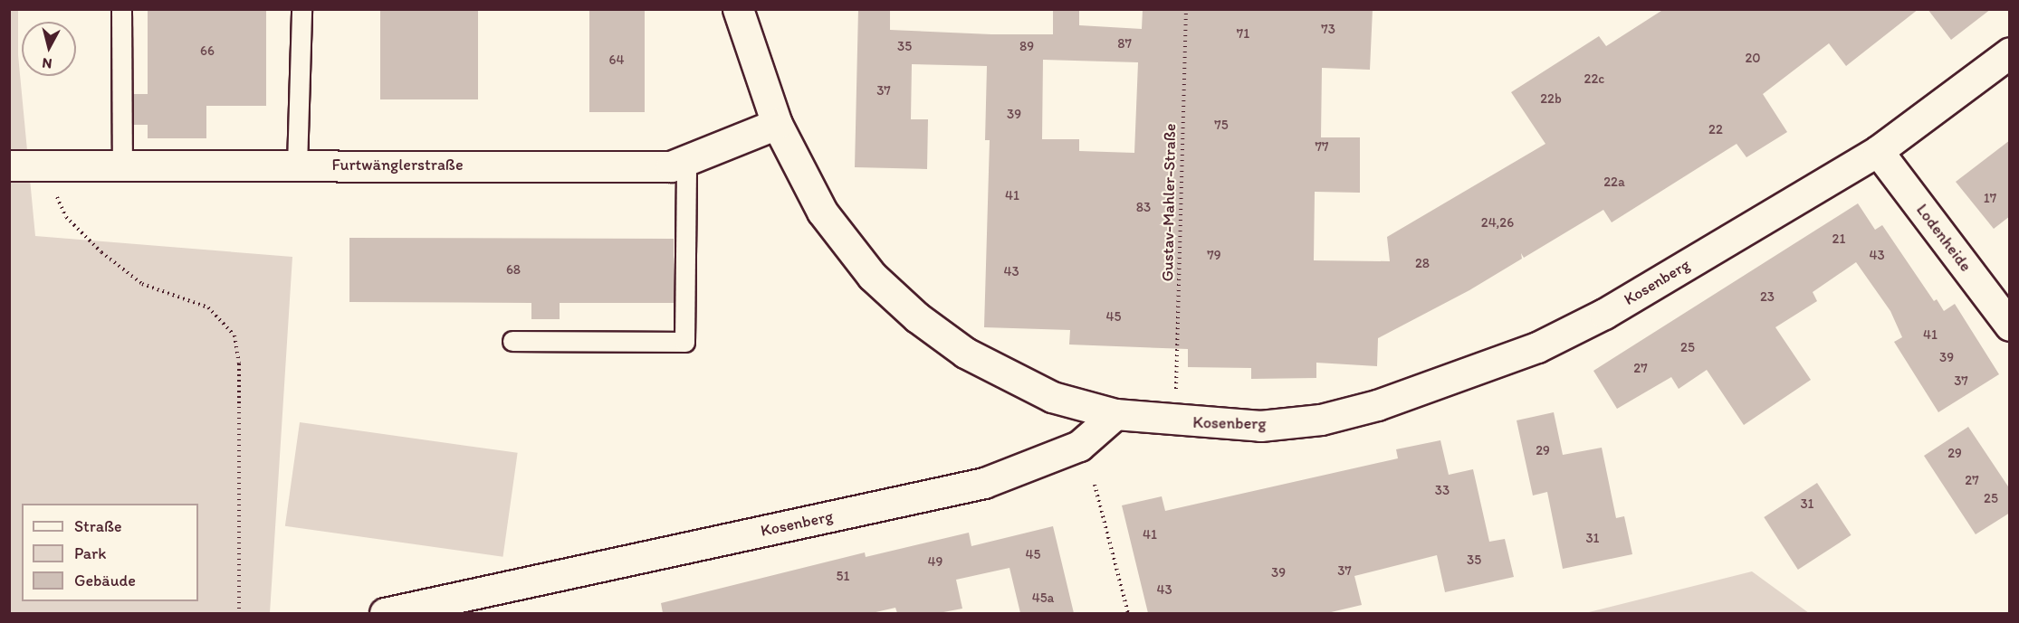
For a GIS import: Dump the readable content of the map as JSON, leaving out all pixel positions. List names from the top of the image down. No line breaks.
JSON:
{"streets":{"street":["Furtwänglerstraße","Lodenheide","Kosenberg"],"path":["Gustav-Mahler-Straße"]},"crossings":[["Lodenheide","Kosenberg"]],"house_numbers":["73","71","87","35","89","66","20","64","22c","37","22b","39","75","22","77","22a","41","17","83","24,26","21","79","43","28","68","43","23","45","41","25","39","27","37","29","29","27","33","25","31","41","31","45","35","49","37","39","51","43","45a"],"legend":["Straße","Park","Gebäude"],"north":"bottom"}
